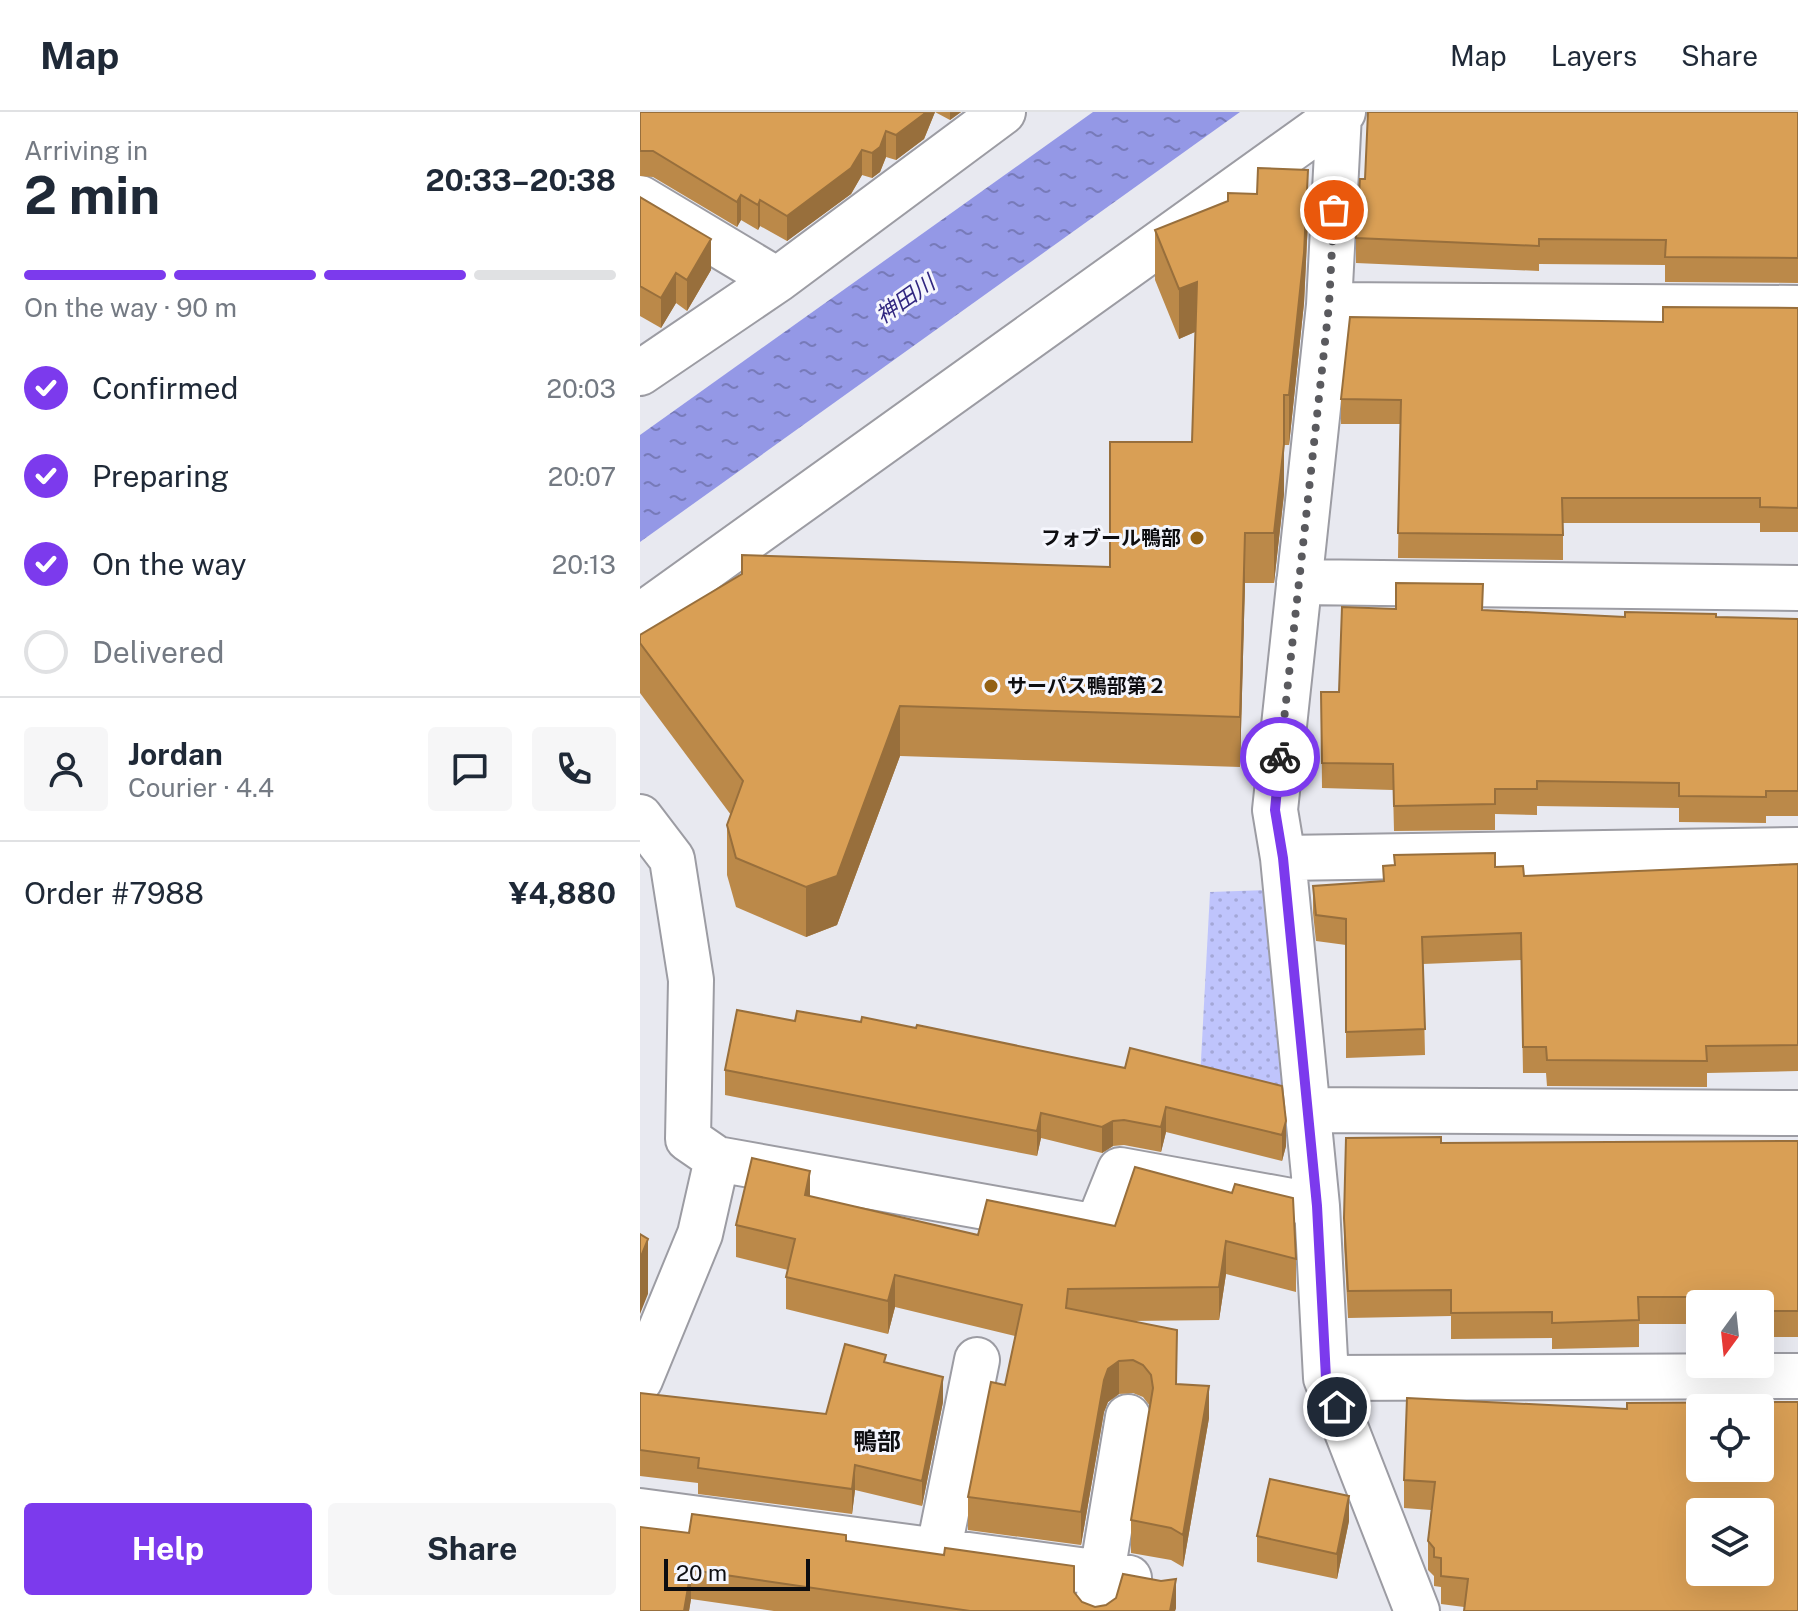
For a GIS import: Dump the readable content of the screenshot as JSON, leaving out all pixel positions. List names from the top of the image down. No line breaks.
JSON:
{"districts":["鴨部"],"water":["神田川"],"places":["フォブール鴨部","サーパス鴨部第２"],"scale_bar":"20 m","north":"bottom","page":{"header":"Map","nav":["Map","Layers","Share"],"heading":["2 min","Arriving in","20:33–20:38"],"panel":["Jordan","Courier · 4.4","Order #7988","¥4,880"],"bar":"On the way · 90 m","list":[["Confirmed","20:03"],["Preparing","20:07"],["On the way","20:13"],"Delivered"],"buttons":["Help","Share"],"scale":"20 m"}}
